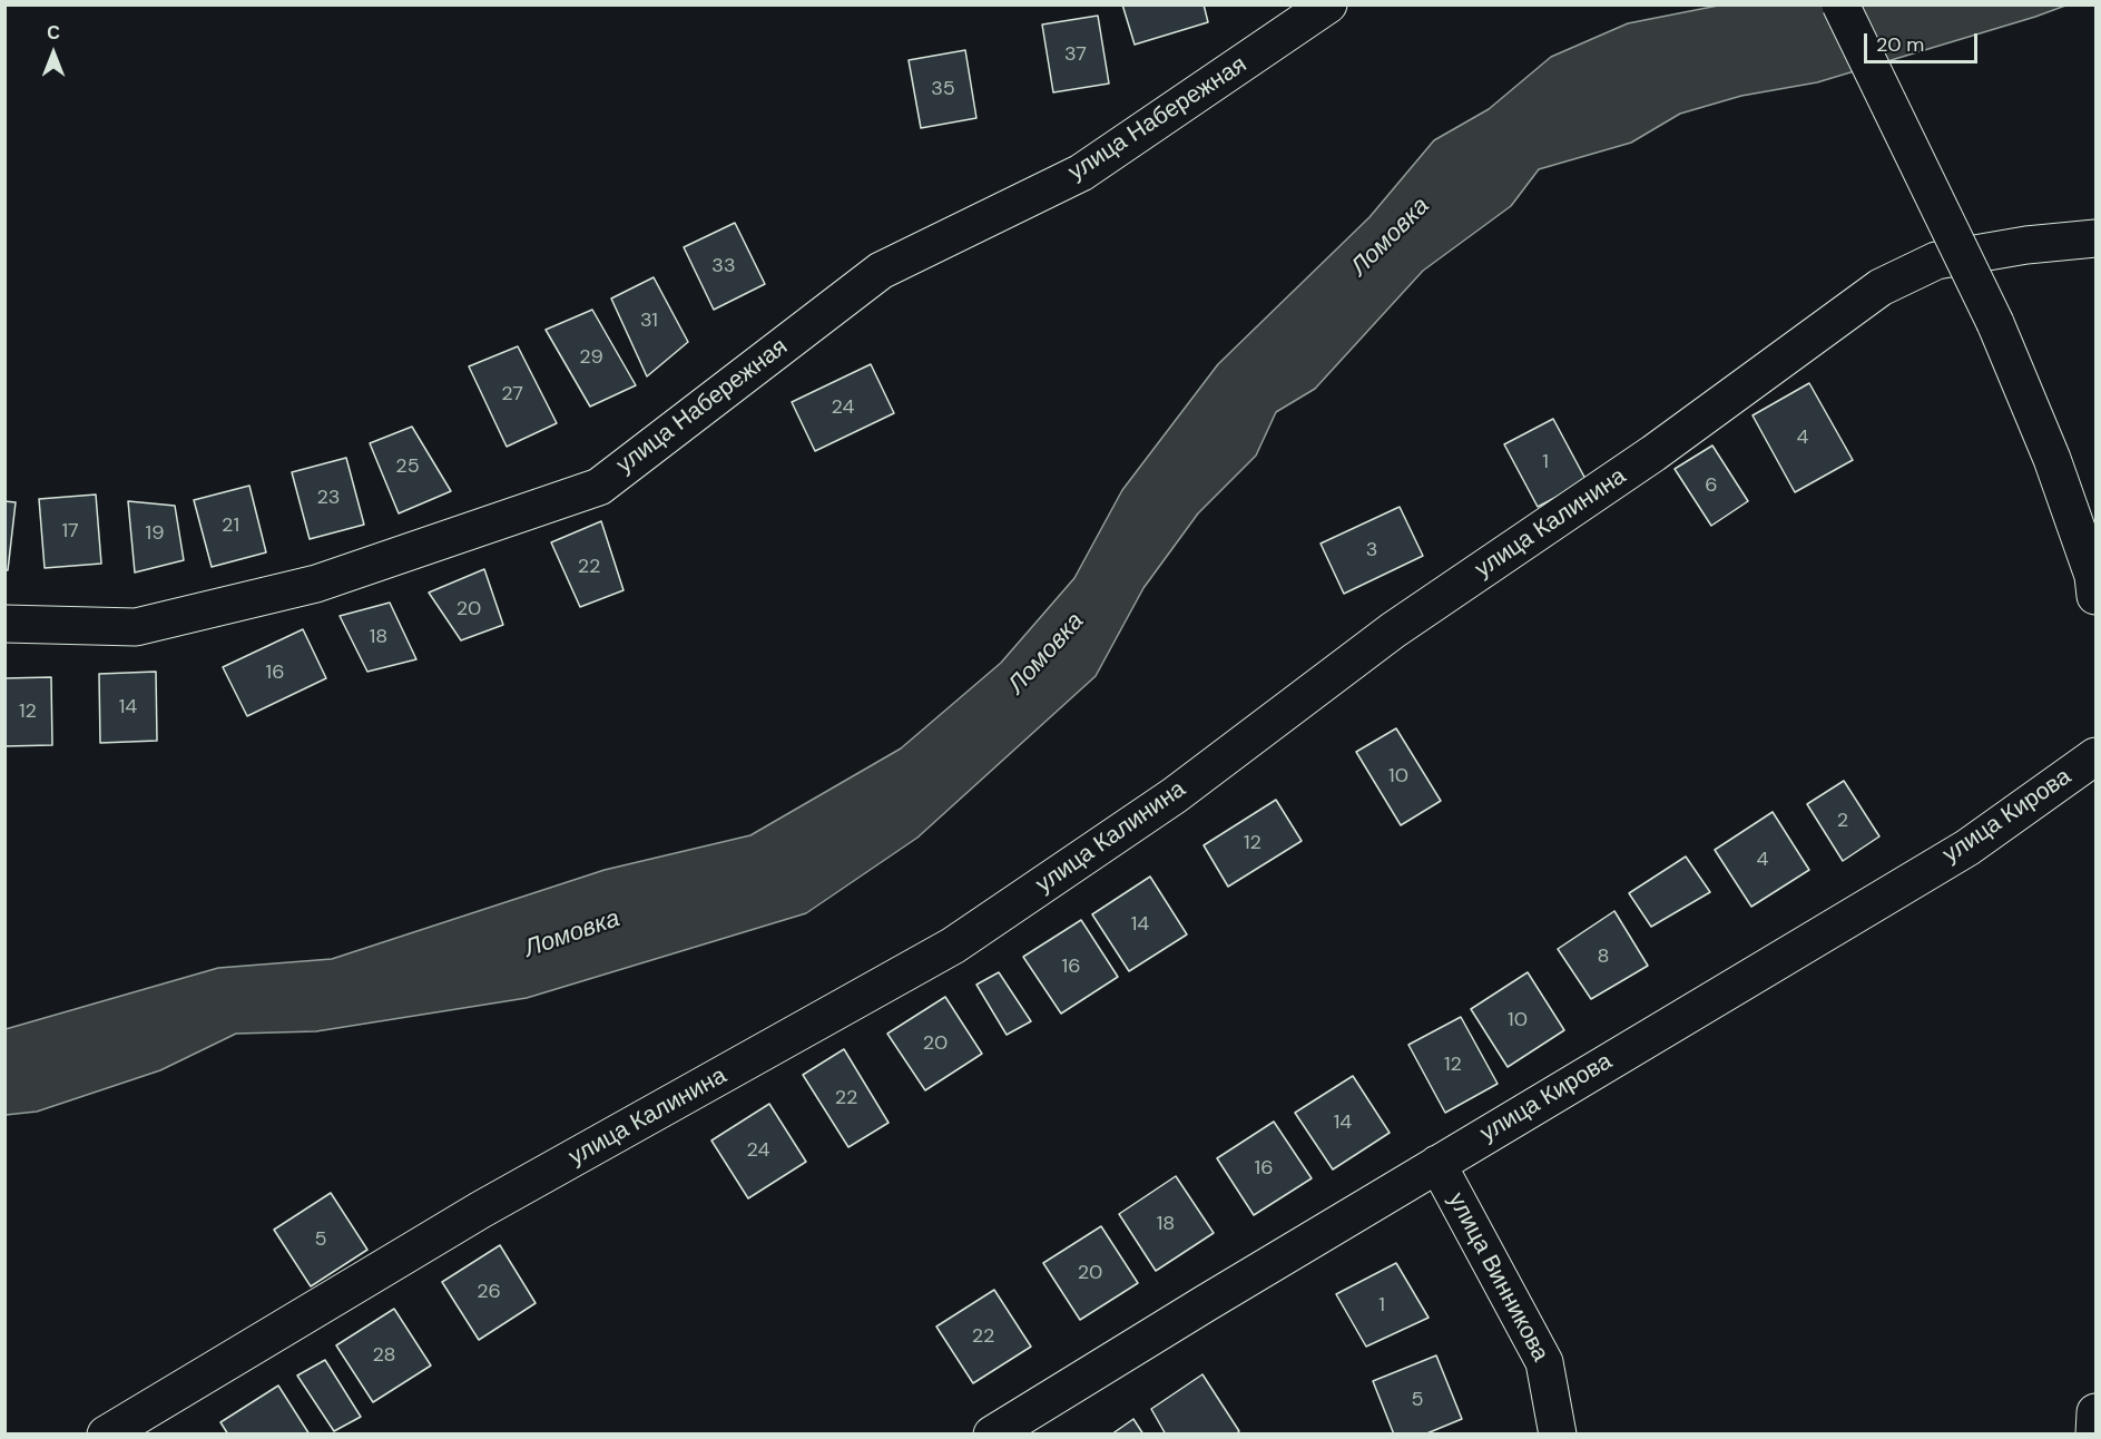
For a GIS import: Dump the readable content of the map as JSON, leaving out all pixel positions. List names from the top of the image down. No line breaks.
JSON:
{"streets":{"street":["улица Набережная","улица Калинина","улица Кирова","улица Винникова"]},"crossings":[["улица Кирова","улица Винникова"]],"water":["Ломовка"],"house_numbers":["37","35","33","31","29","27","24","4","1","25","6","23","21","17","19","3","22","20","18","16","14","12","10","2","12","4","14","8","16","10","20","12","22","14","24","16","18","5","20","26","1","22","28","5"],"scale_bar":"20 m","north":"top"}
